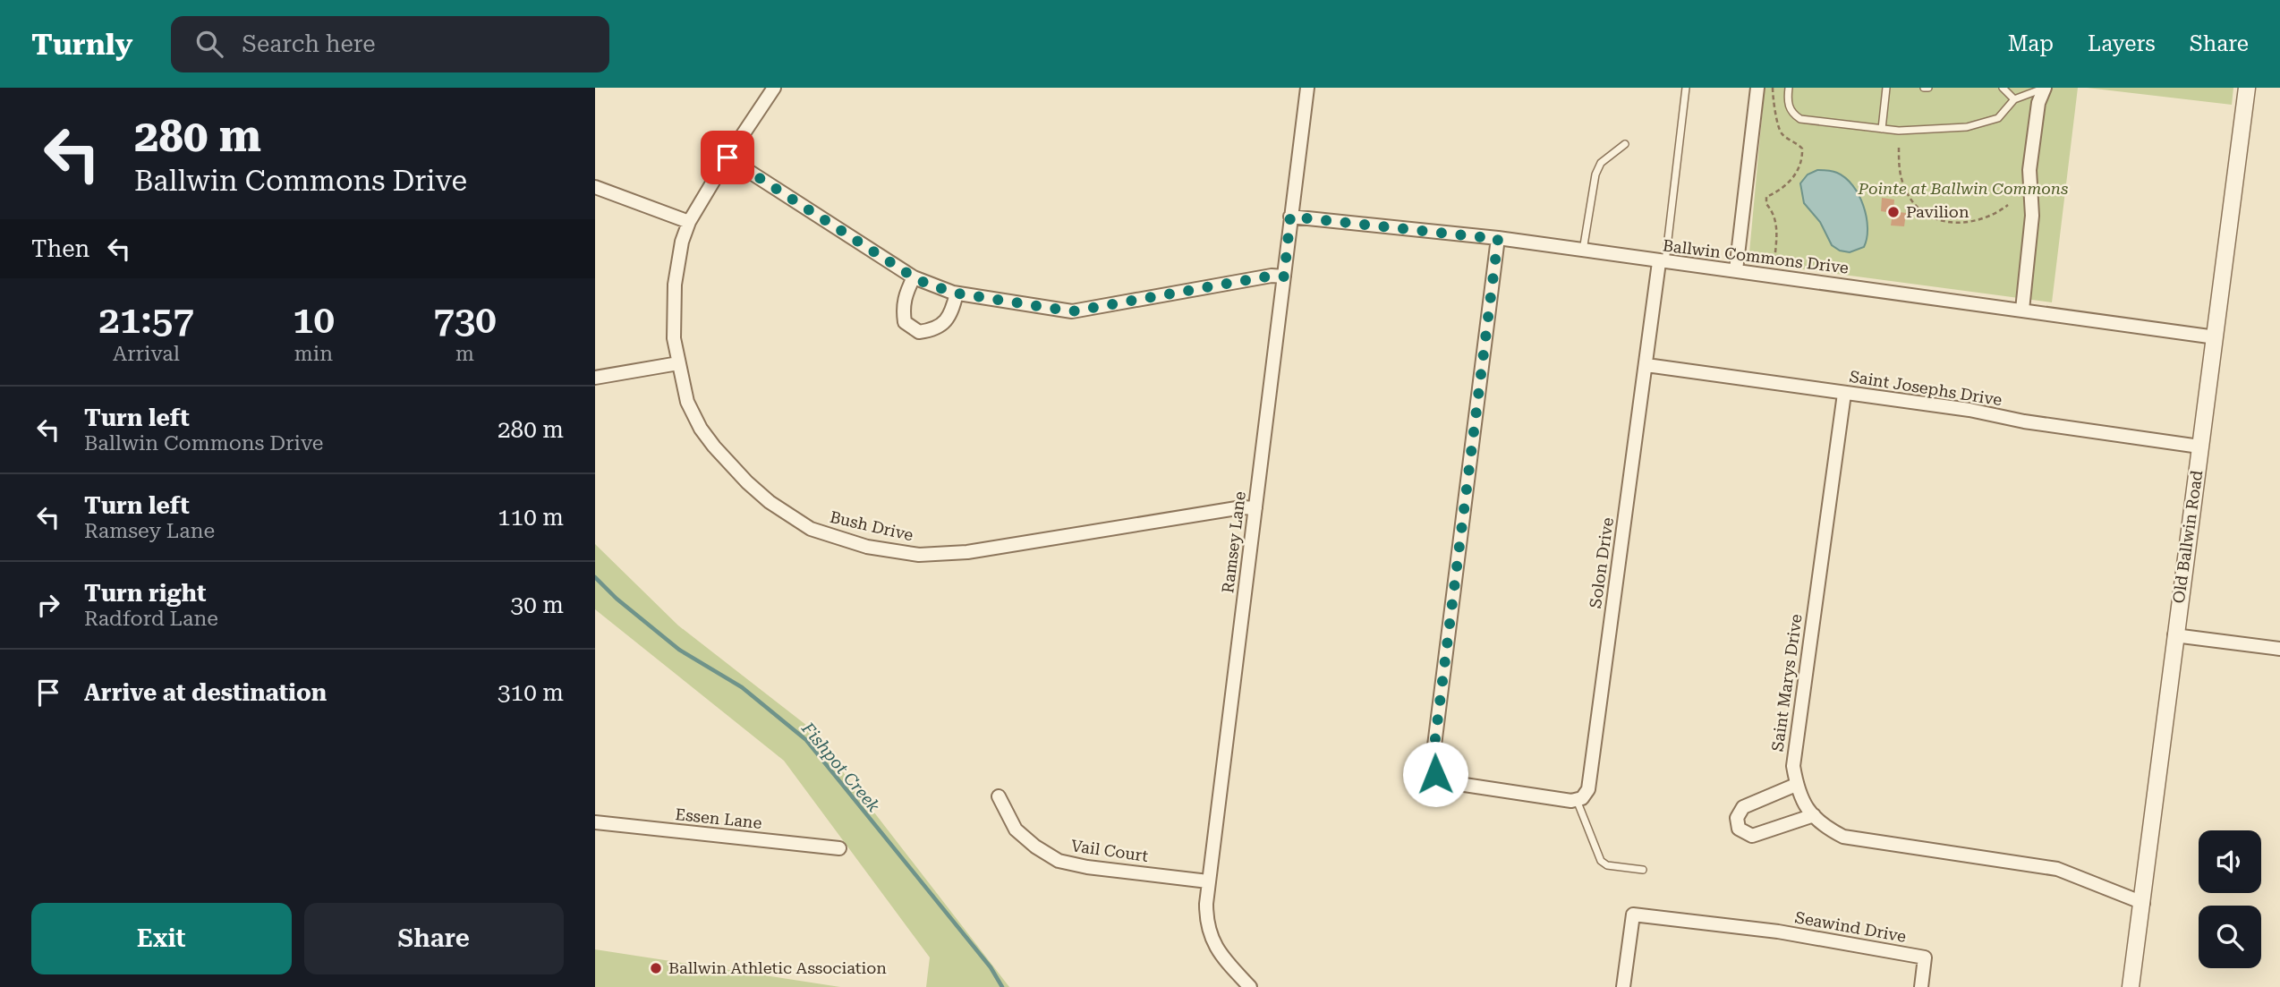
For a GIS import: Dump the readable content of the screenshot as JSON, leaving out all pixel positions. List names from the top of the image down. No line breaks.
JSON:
{"streets":{"street":["Ballwin Commons Drive","Saint Josephs Drive","Bush Drive","Old Ballwin Road","Ramsey Lane","Solon Drive","Saint Marys Drive","Essen Lane","Vail Court","Seawind Drive"]},"crossings":[["Ballwin Commons Drive","Old Ballwin Road"],["Ballwin Commons Drive","Ramsey Lane"],["Ballwin Commons Drive","Solon Drive"],["Saint Josephs Drive","Old Ballwin Road"],["Saint Josephs Drive","Solon Drive"],["Saint Josephs Drive","Saint Marys Drive"],["Bush Drive","Ramsey Lane"],["Old Ballwin Road","Saint Marys Drive"],["Ramsey Lane","Vail Court"]],"water":["Fishpot Creek"],"parks":["Pointe at Ballwin Commons"],"places":["Pavilion","Ballwin Athletic Association"],"page":{"header":"Turnly","search":"Search here","nav":["Map","Layers","Share"],"turn":["280 m","Ballwin Commons Drive"],"then":"Then","eta":["21:57","Arrival","10","min","730","m"],"list":[{"name":"Turn left","note":"Ballwin Commons Drive","value":"280 m"},{"name":"Turn left","note":"Ramsey Lane","value":"110 m"},{"name":"Turn right","note":"Radford Lane","value":"30 m"},{"name":"Arrive at destination","value":"310 m"}],"buttons":["Exit","Share"]}}
